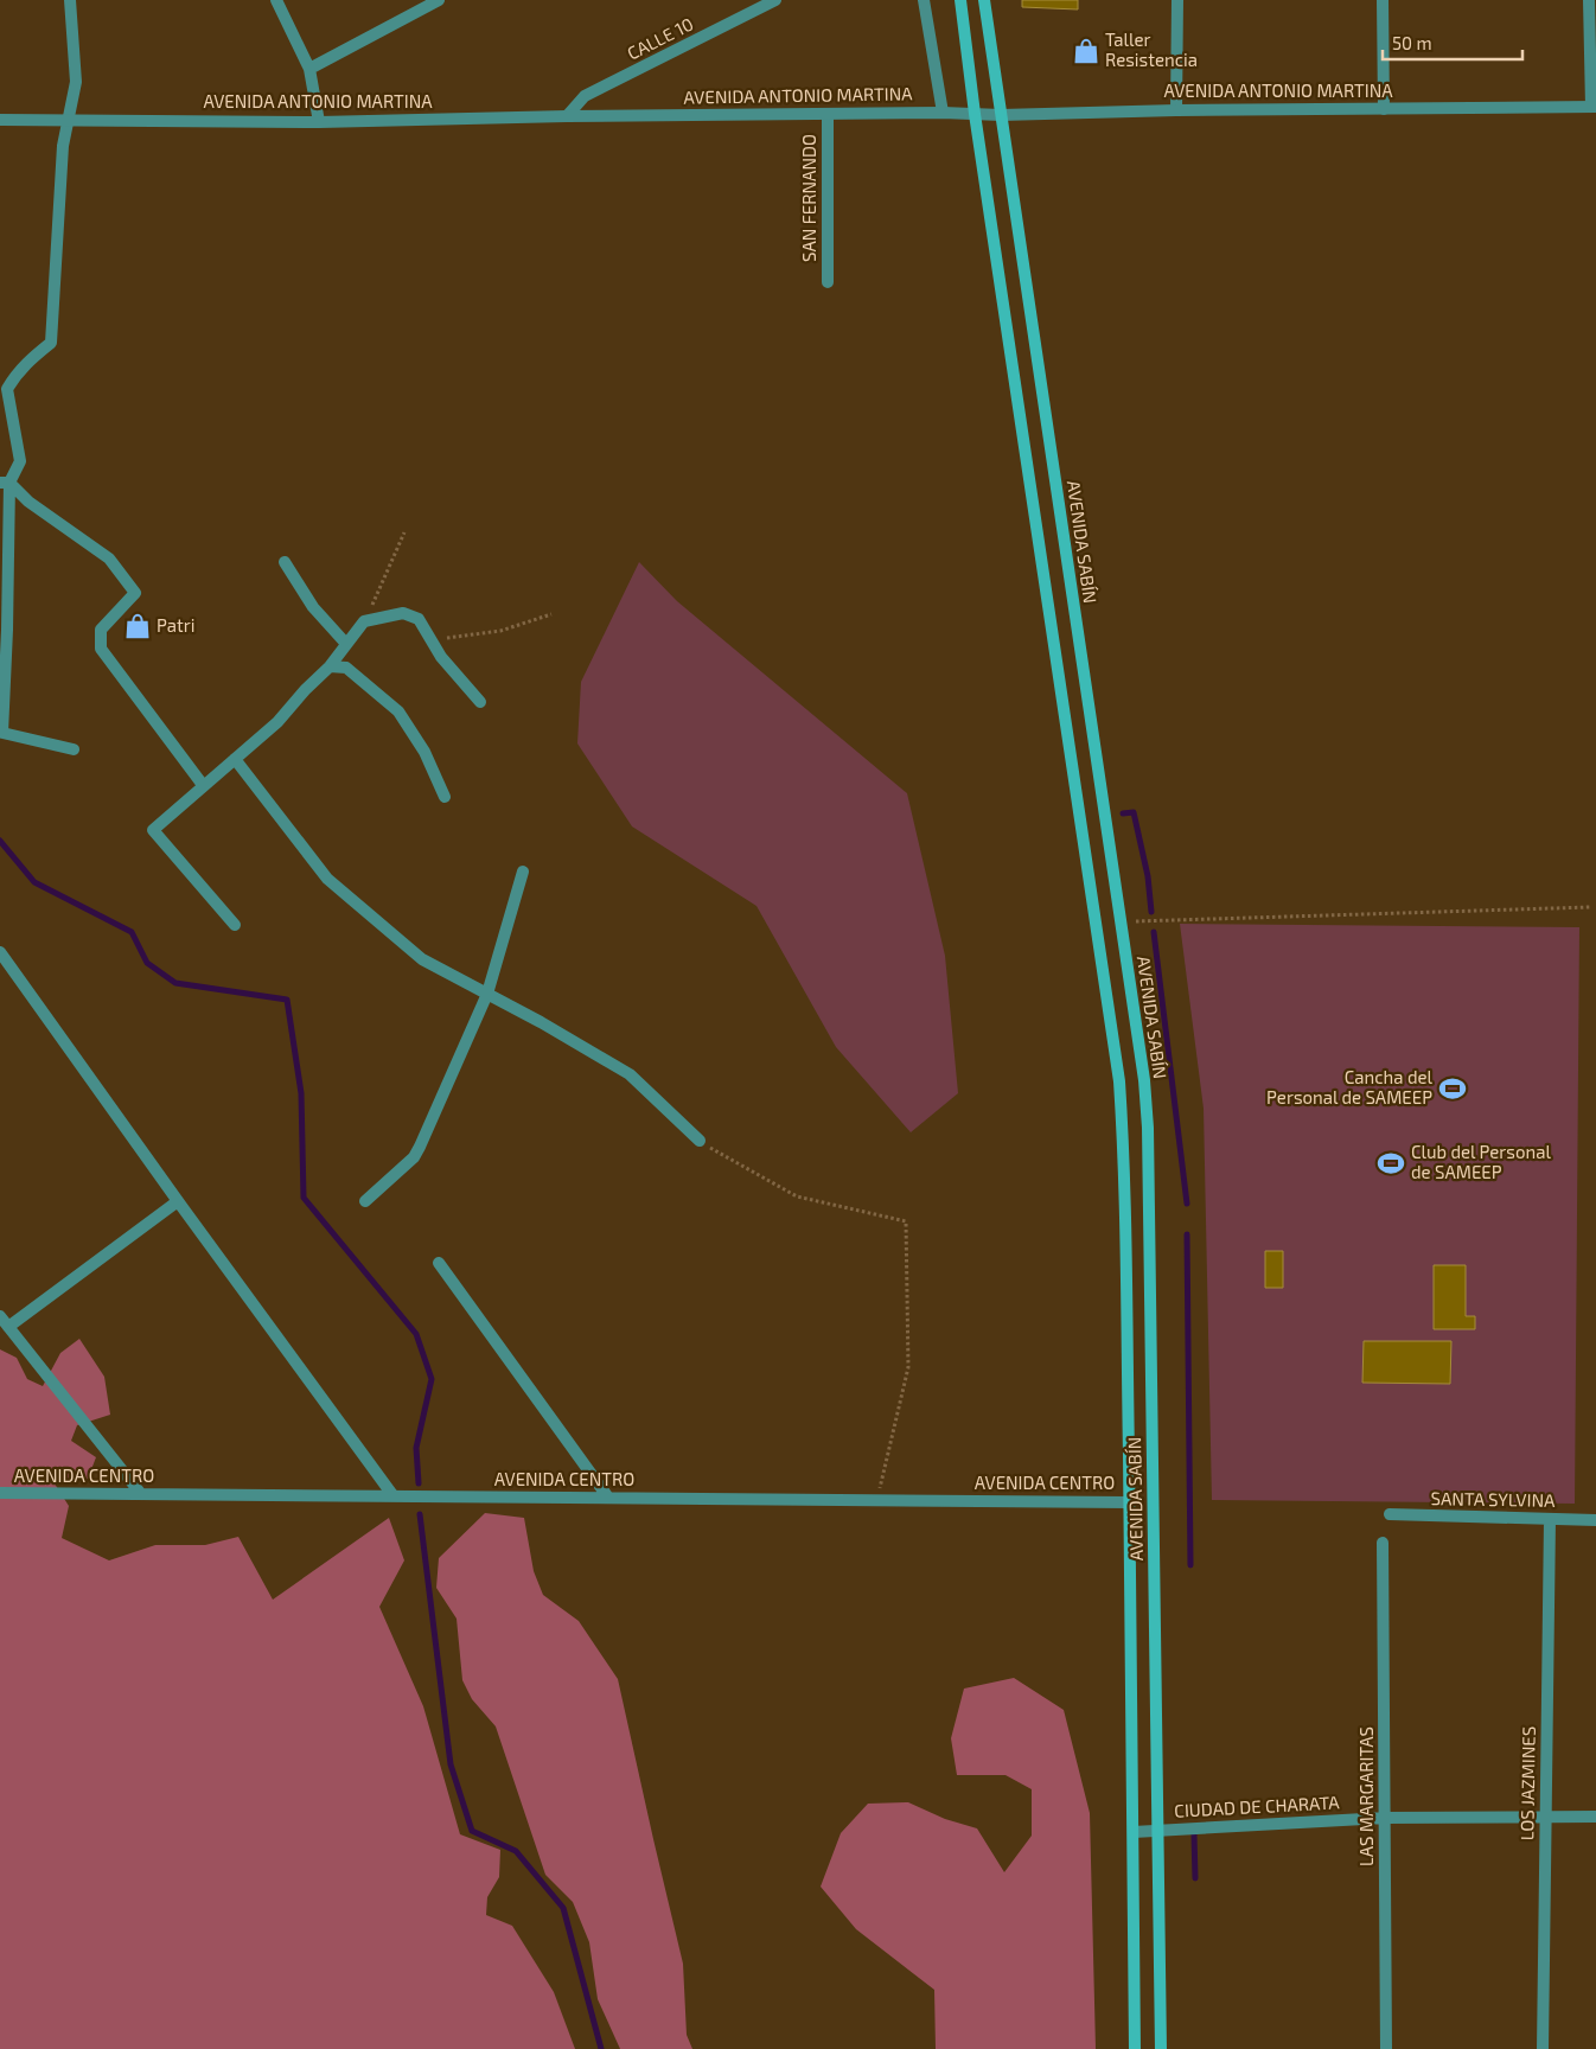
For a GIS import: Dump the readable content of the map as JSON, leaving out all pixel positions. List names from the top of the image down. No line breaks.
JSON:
{"streets":{"main road":["AVENIDA SABÍN"],"street":["CALLE 10","AVENIDA ANTONIO MARTINA","SAN FERNANDO","AVENIDA CENTRO","SANTA SYLVINA","LOS JAZMINES","LAS MARGARITAS","CIUDAD DE CHARATA"]},"crossings":[["CALLE 10","AVENIDA ANTONIO MARTINA"],["AVENIDA ANTONIO MARTINA","SAN FERNANDO"],["AVENIDA ANTONIO MARTINA","AVENIDA SABÍN"],["AVENIDA SABÍN","AVENIDA CENTRO"],["AVENIDA SABÍN","CIUDAD DE CHARATA"],["SANTA SYLVINA","LOS JAZMINES"],["LOS JAZMINES","CIUDAD DE CHARATA"],["LAS MARGARITAS","CIUDAD DE CHARATA"]],"places":{"shop":["Taller Resistencia","Patri"],"sports":["Cancha del Personal de SAMEEP","Club del Personal de SAMEEP"]},"scale_bar":"50 m"}
